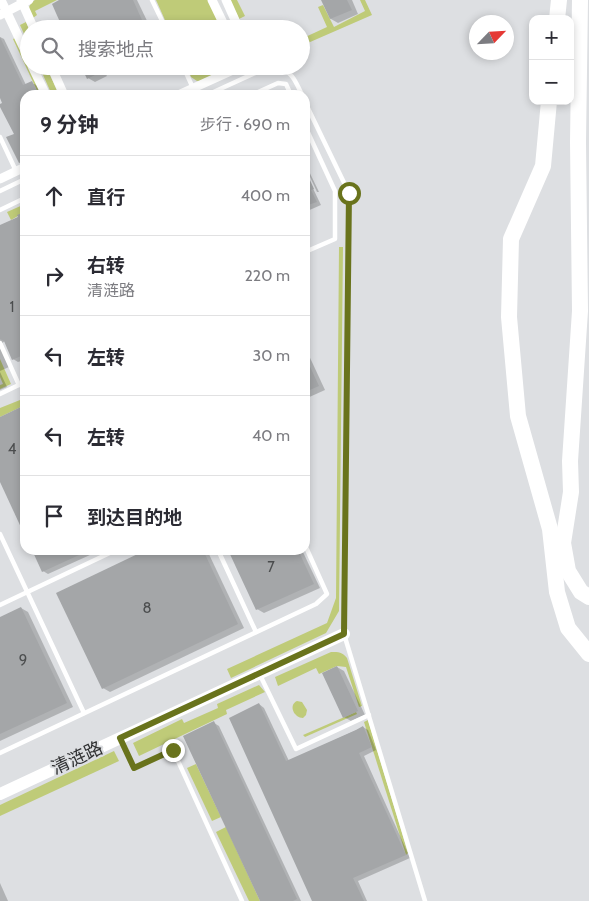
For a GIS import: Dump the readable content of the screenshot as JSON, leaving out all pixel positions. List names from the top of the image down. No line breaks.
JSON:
{"streets":{"street":["清涟路"]},"house_numbers":["1","4","7","8","9"],"north":"top right","page":{"map_buttons":["+","−"],"search":"搜索地点","heading":["9 分钟","步行 · 690 m"],"list":[["直行","400 m"],["右转","清涟路","220 m"],["左转","30 m"],["左转","40 m"],"到达目的地"]}}
